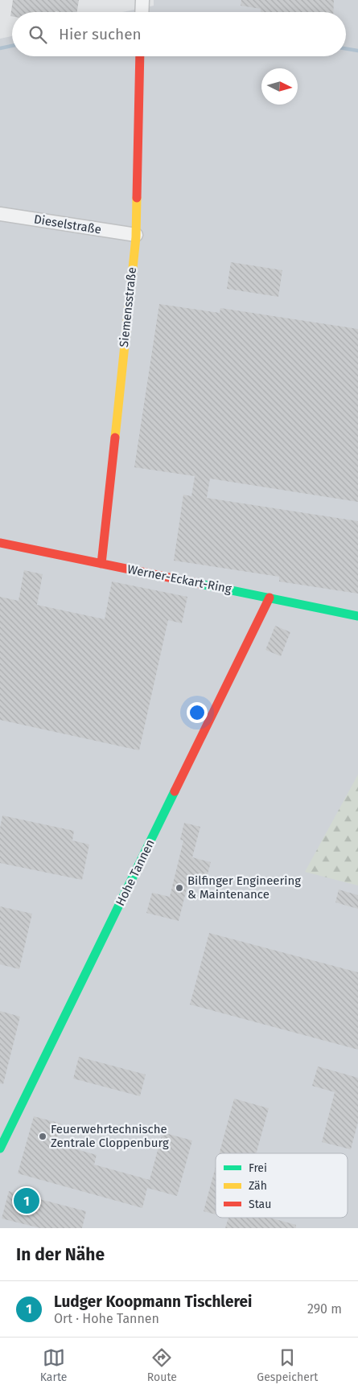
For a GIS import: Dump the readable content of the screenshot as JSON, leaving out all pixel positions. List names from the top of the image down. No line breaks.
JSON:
{"streets":{"street":["Dieselstraße","Siemensstraße","Werner-Eckart-Ring","Hohe Tannen"]},"crossings":[["Dieselstraße","Siemensstraße"],["Siemensstraße","Werner-Eckart-Ring"],["Werner-Eckart-Ring","Hohe Tannen"]],"places":["Bilfinger Engineering & Maintenance","Feuerwehrtechnische Zentrale Cloppenburg"],"legend":["Frei","Zäh","Stau"],"north":"right","page":{"search":"Hier suchen","pins":"1","heading":"In der Nähe","list":[{"mark":"1","name":"Ludger Koopmann Tischlerei","note":"Ort · Hohe Tannen","value":"290 m"}],"nav":["Karte","Route","Gespeichert"]}}
